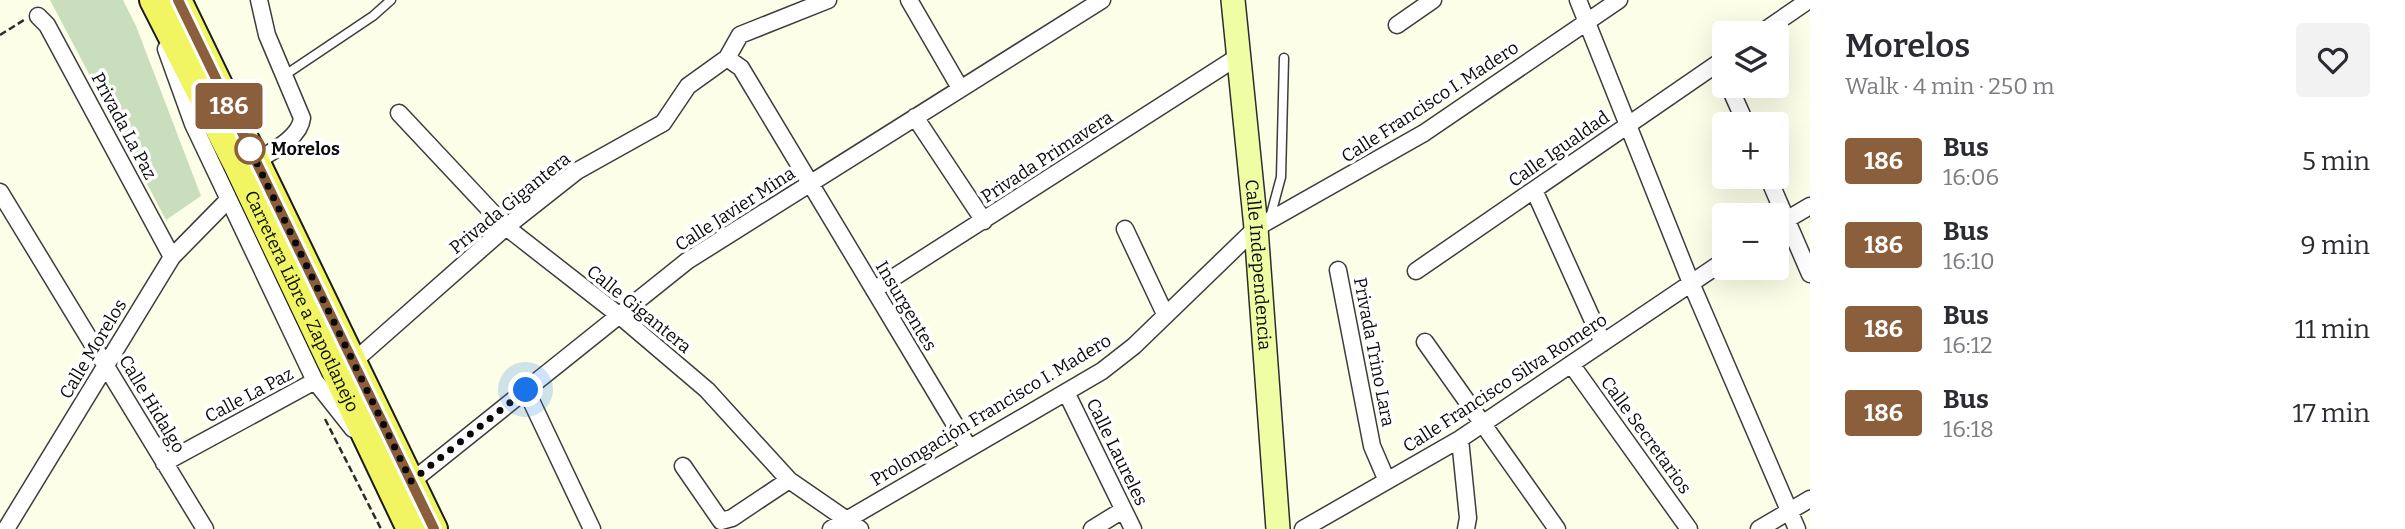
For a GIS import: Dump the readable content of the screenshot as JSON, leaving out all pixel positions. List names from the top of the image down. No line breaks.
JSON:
{"streets":{"main road":["Carretera Libre a Zapotlanejo"],"street":["Calle Francisco I. Madero","Privada La Paz","Calle Igualdad","Privada Primavera","Privada Gigantera","Calle Javier Mina","Calle Independencia","Insurgentes","Calle Gigantera","Calle Morelos","Privada Trino Lara","Calle Francisco Silva Romero","Calle La Paz","Calle Hidalgo","Prolongación Francisco I. Madero","Calle Secretarios","Calle Laureles"]},"crossings":[["Calle Francisco I. Madero","Calle Independencia"],["Calle Francisco I. Madero","Prolongación Francisco I. Madero"],["Privada La Paz","Calle Morelos"],["Privada Primavera","Calle Independencia"],["Privada Primavera","Insurgentes"],["Privada Gigantera","Carretera Libre a Zapotlanejo"],["Privada Gigantera","Insurgentes"],["Privada Gigantera","Calle Gigantera"],["Calle Javier Mina","Carretera Libre a Zapotlanejo"],["Calle Javier Mina","Insurgentes"],["Calle Javier Mina","Calle Gigantera"],["Calle Independencia","Prolongación Francisco I. Madero"],["Insurgentes","Prolongación Francisco I. Madero"],["Calle Gigantera","Prolongación Francisco I. Madero"],["Calle Morelos","Calle Hidalgo"],["Privada Trino Lara","Calle Francisco Silva Romero"],["Calle Francisco Silva Romero","Calle Secretarios"],["Calle La Paz","Calle Hidalgo"],["Prolongación Francisco I. Madero","Calle Laureles"]],"places":["Morelos"],"lines":["bus line 186"],"page":{"on_map":"186","heading":["Morelos","Walk · 4 min · 250 m"],"map_buttons":["+","−"],"list":[{"mark":"186","name":"Bus","note":"16:06","value":"5 min"},{"mark":"186","name":"Bus","note":"16:10","value":"9 min"},{"mark":"186","name":"Bus","note":"16:12","value":"11 min"},{"mark":"186","name":"Bus","note":"16:18","value":"17 min"}]}}
